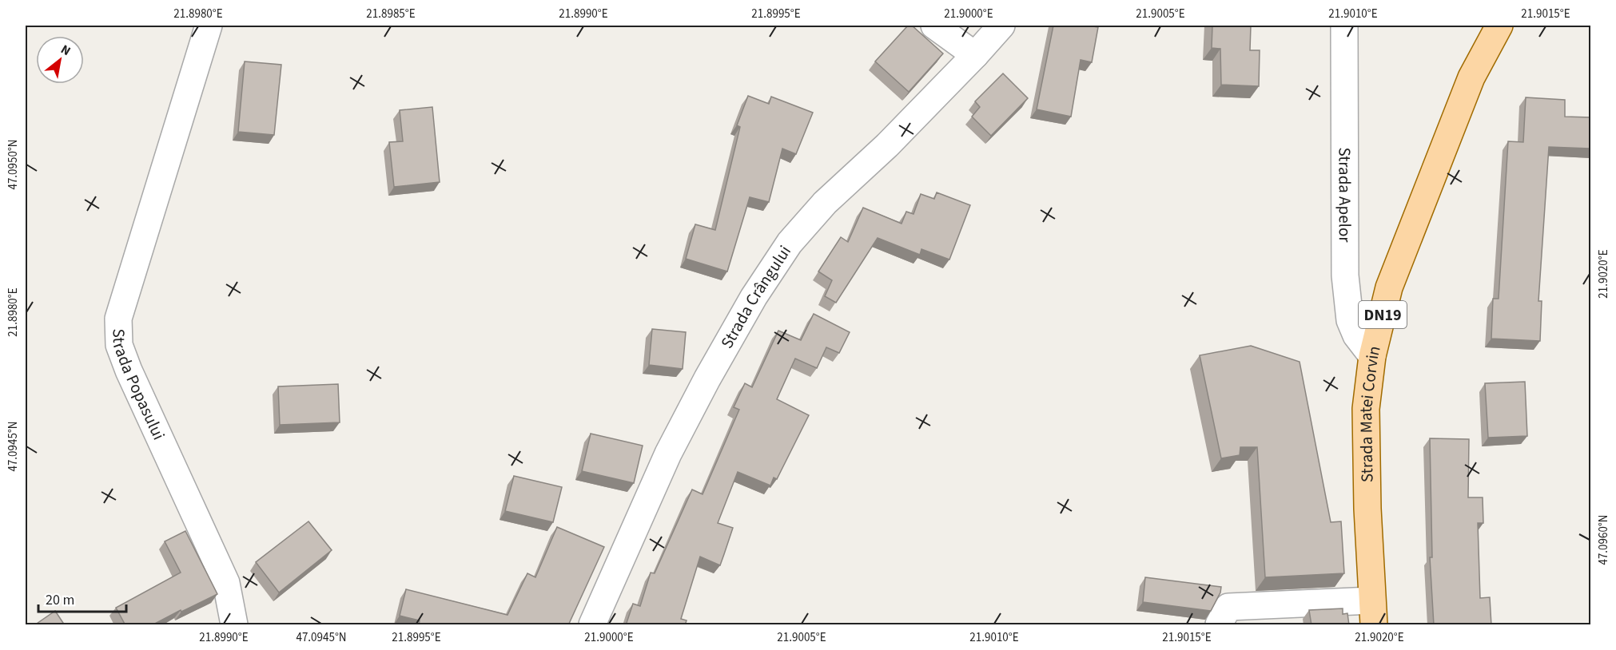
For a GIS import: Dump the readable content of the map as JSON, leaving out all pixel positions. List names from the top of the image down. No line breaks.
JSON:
{"streets":{"main road":["DN19","Strada Matei Corvin"],"street":["Strada Apelor","Strada Crângului","Strada Popasului"]},"crossings":[["Strada Apelor","Strada Matei Corvin"]],"scale_bar":"20 m","north":"top right","coordinates":["21.8980°E","21.8985°E","21.8990°E","21.8995°E","21.9000°E","21.9005°E","21.9010°E","21.9015°E","47.0950°N","21.9020°E","47.0945°N","47.0960°N"]}
